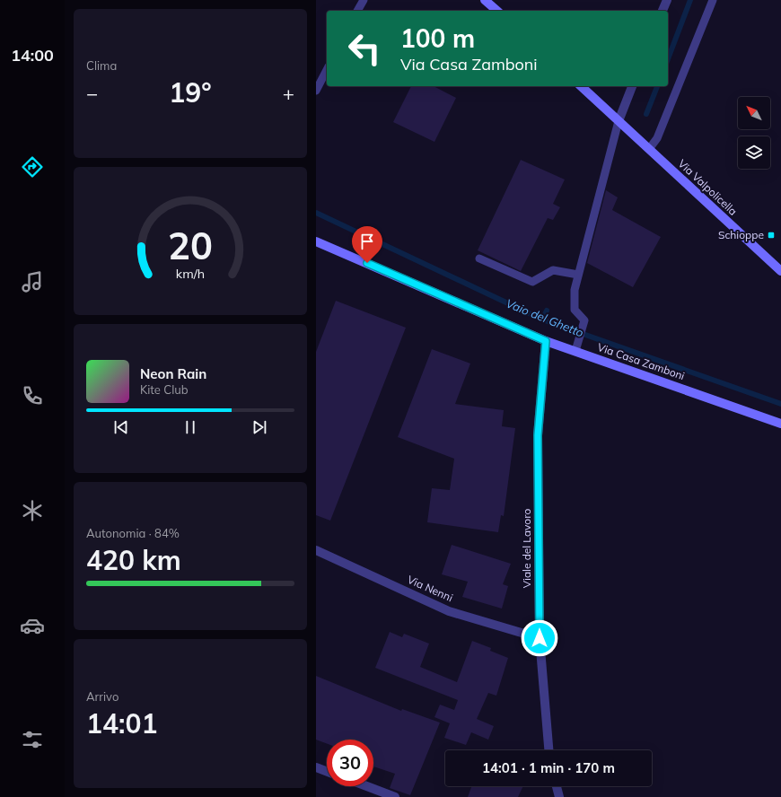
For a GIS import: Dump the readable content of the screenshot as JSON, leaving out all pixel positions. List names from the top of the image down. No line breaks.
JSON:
{"streets":{"street":["Via Valpolicella","Via Casa Zamboni","Viale del Lavoro","Via Nenni"]},"crossings":[["Via Casa Zamboni","Viale del Lavoro"],["Viale del Lavoro","Via Nenni"]],"water":["Vaio del Ghetto"],"places":{"transit":["Schioppe"]},"north":"top left","page":{"tabs":"14:00","tile":["Clima",["Autonomia · 84%","420 km"],["Arrivo","14:01"]],"turn":["100 m","Via Casa Zamboni"],"heat":["−","19°","+"],"song":["Neon Rain","Kite Club"],"limit":"30","trip":"14:01 · 1 min · 170 m","gauge":["20","km/h"]}}
